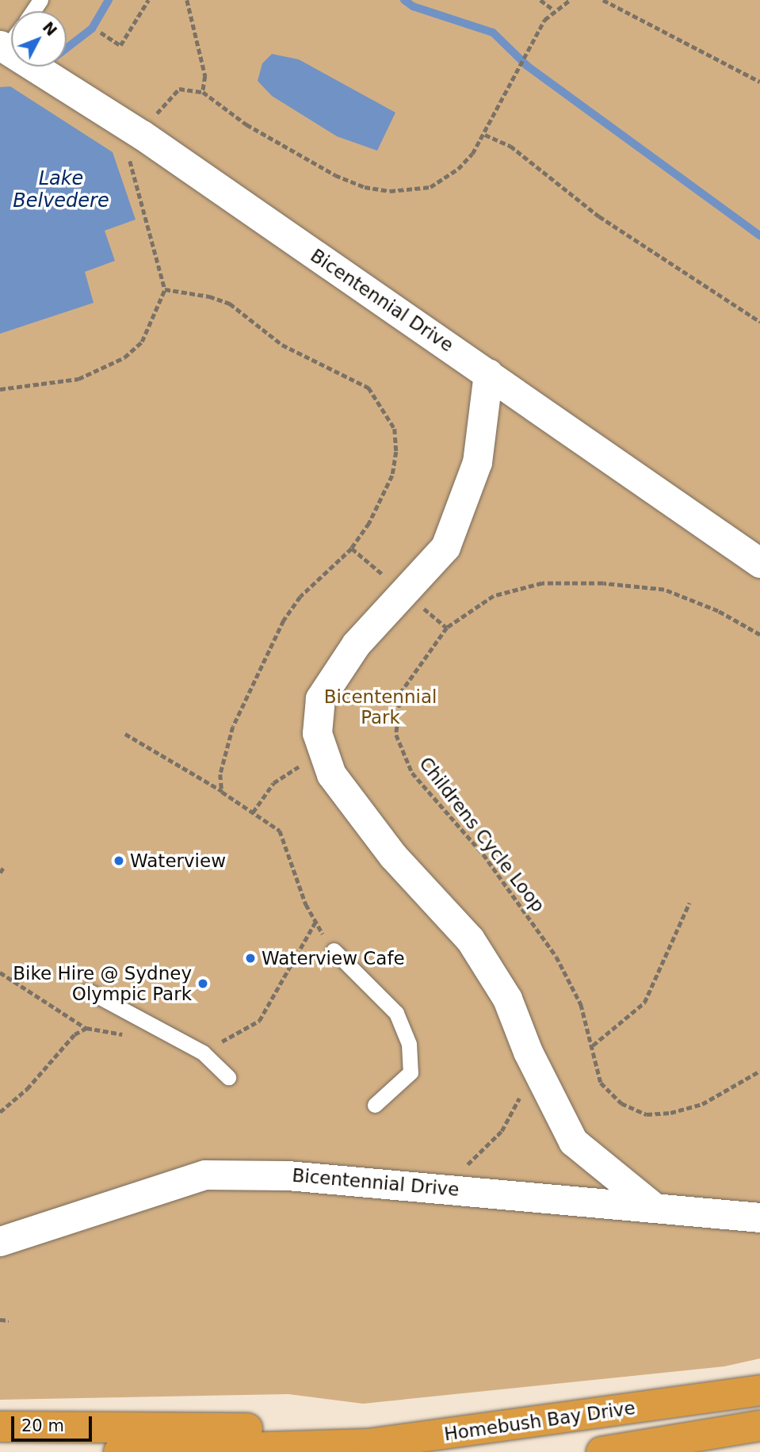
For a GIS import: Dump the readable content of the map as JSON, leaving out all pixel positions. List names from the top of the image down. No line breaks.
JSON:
{"streets":{"highway":["Homebush Bay Drive"],"street":["Bicentennial Drive"],"path":["Childrens Cycle Loop"]},"water":["Lake Belvedere"],"parks":["Bicentennial Park"],"places":["Waterview","Waterview Cafe","Bike Hire @ Sydney Olympic Park"],"scale_bar":"20 m","north":"top right"}
